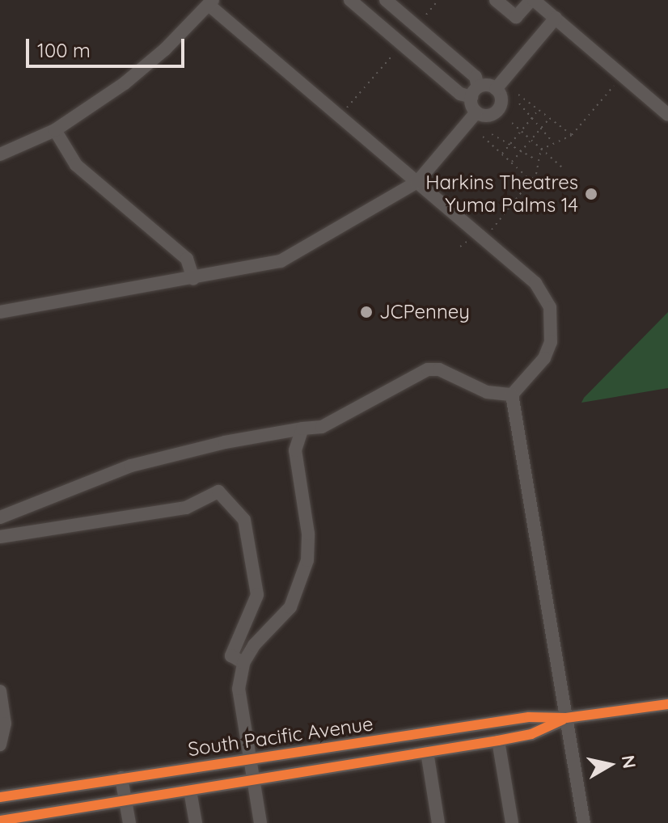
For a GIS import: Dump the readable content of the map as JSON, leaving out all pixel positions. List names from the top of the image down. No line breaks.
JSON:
{"streets":{"street":["South Pacific Avenue"]},"places":["Harkins Theatres Yuma Palms 14","JCPenney"],"scale_bar":"100 m","north":"right"}
